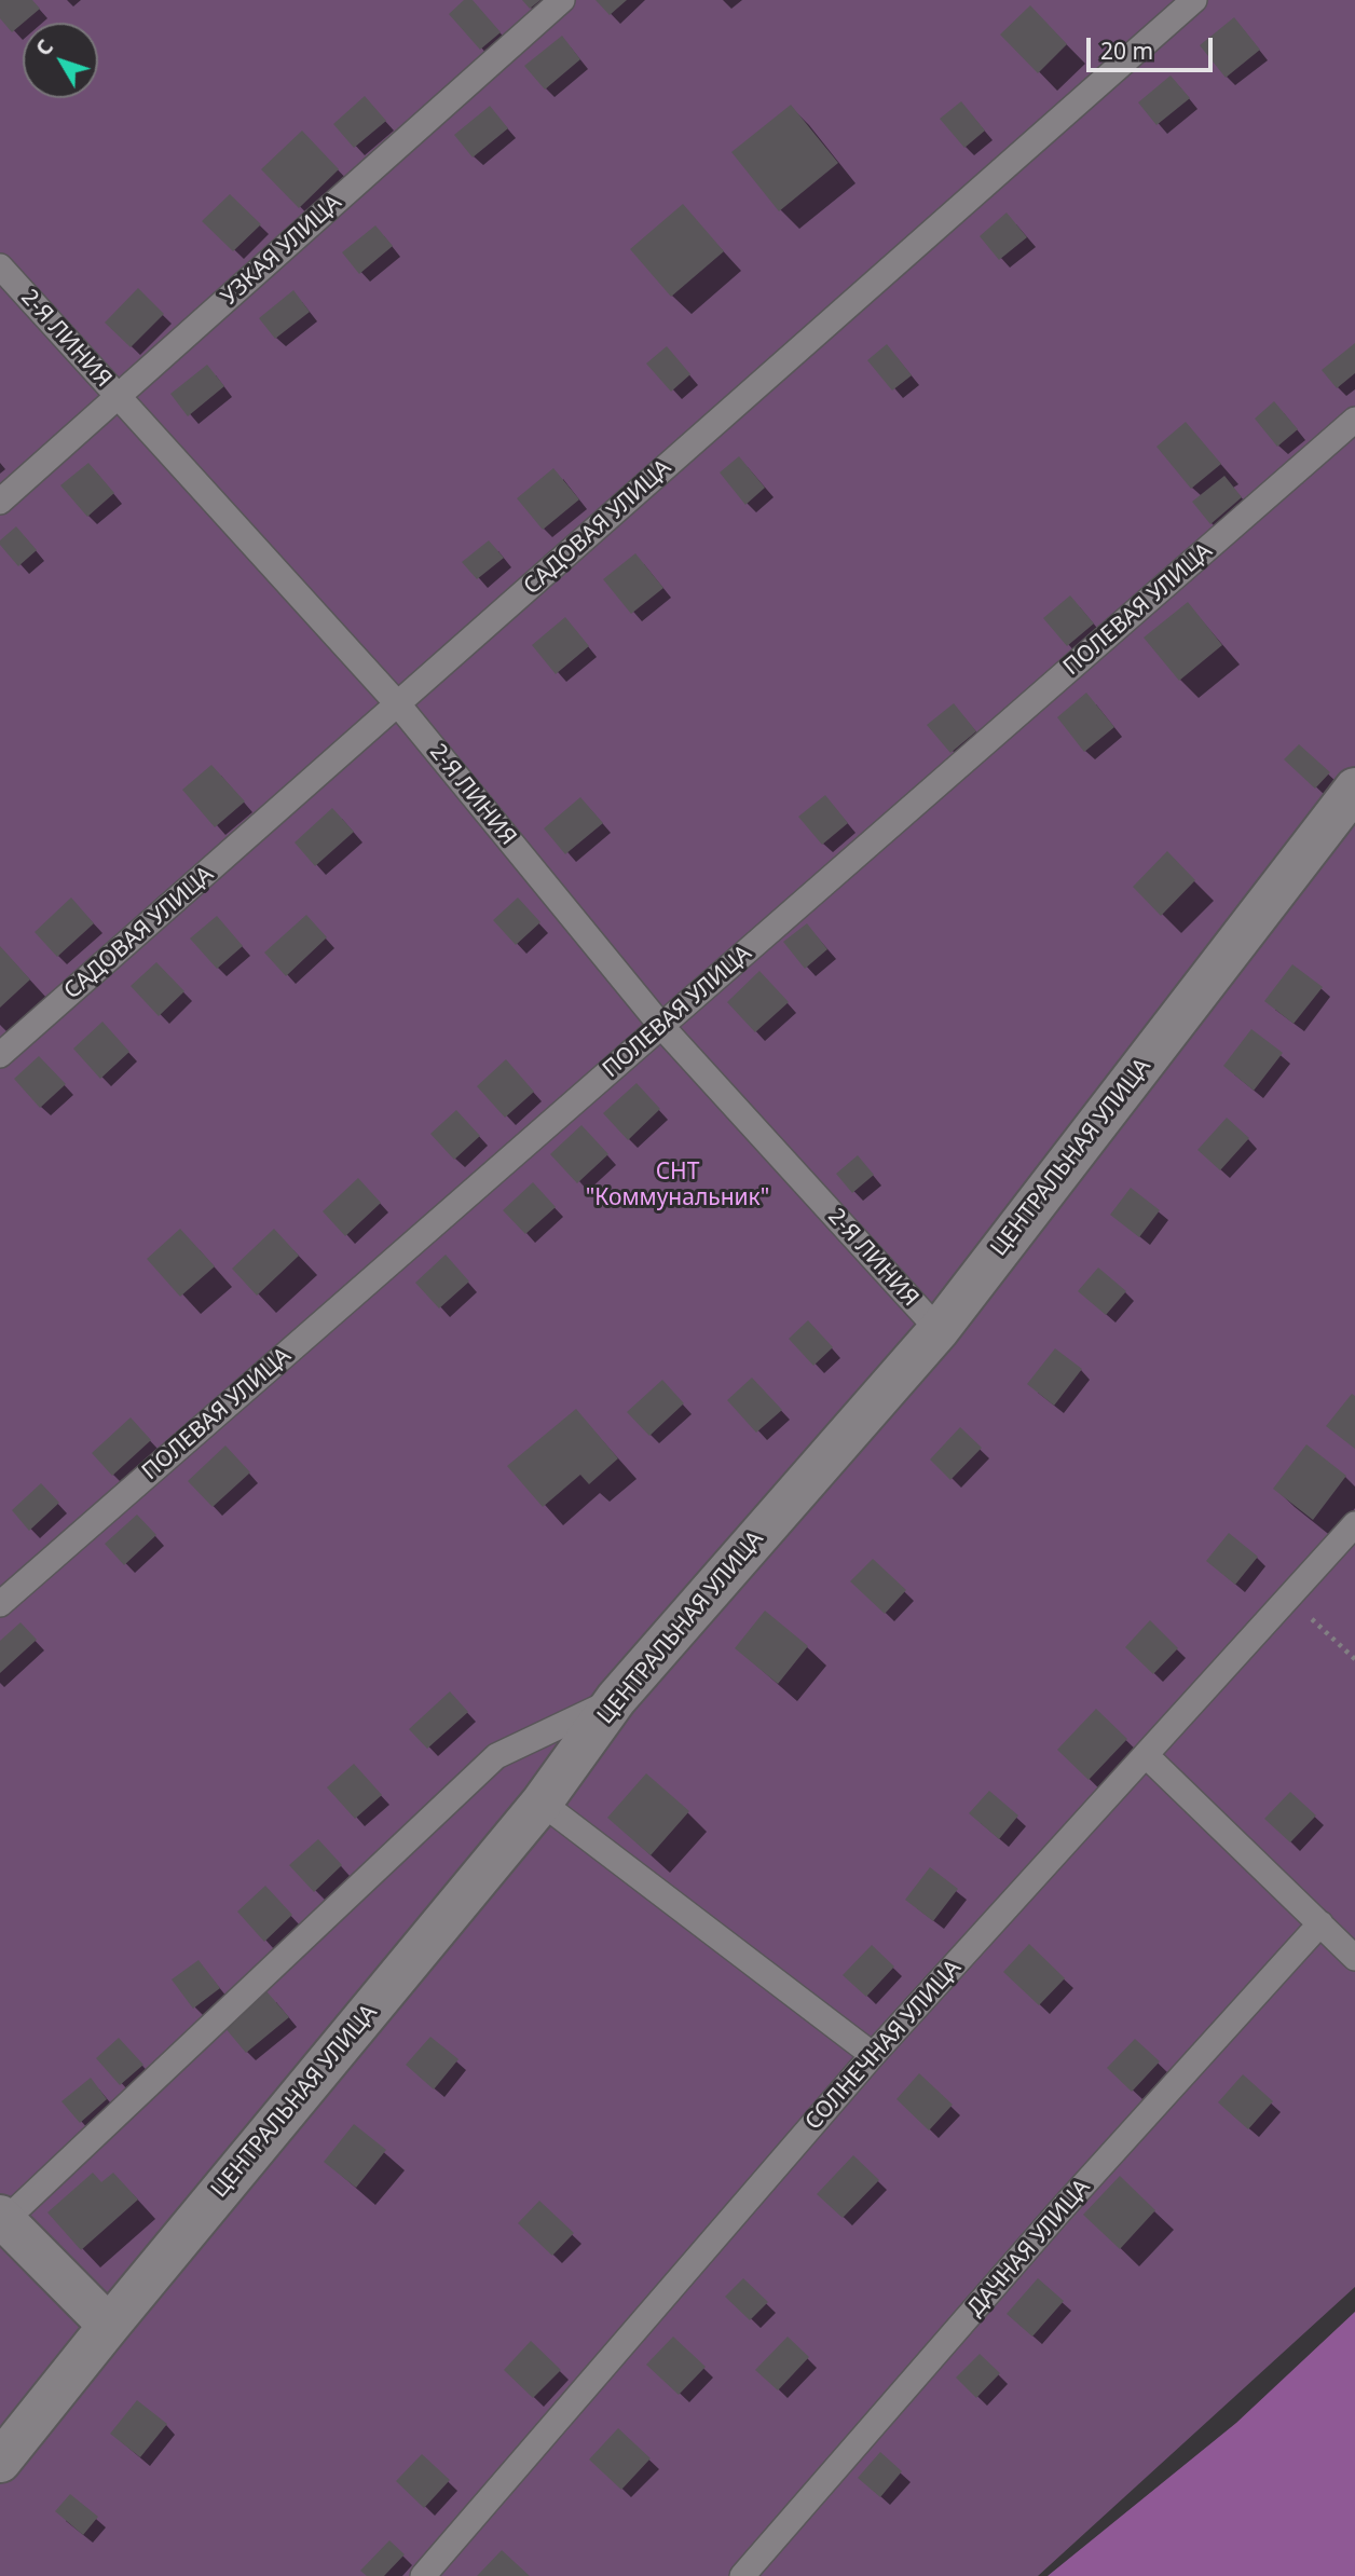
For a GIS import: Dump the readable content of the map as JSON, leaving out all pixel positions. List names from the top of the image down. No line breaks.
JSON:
{"streets":{"street":["ЦЕНТРАЛЬНАЯ УЛИЦА"],"lane":["УЗКАЯ УЛИЦА","2-Я ЛИНИЯ","САДОВАЯ УЛИЦА","ПОЛЕВАЯ УЛИЦА","СОЛНЕЧНАЯ УЛИЦА","ДАЧНАЯ УЛИЦА"]},"crossings":[["УЗКАЯ УЛИЦА","2-Я ЛИНИЯ"],["2-Я ЛИНИЯ","САДОВАЯ УЛИЦА"],["2-Я ЛИНИЯ","ПОЛЕВАЯ УЛИЦА"],["2-Я ЛИНИЯ","ЦЕНТРАЛЬНАЯ УЛИЦА"]],"parks":["СНТ \"Коммунальник\""],"scale_bar":"20 m","north":"top left"}
